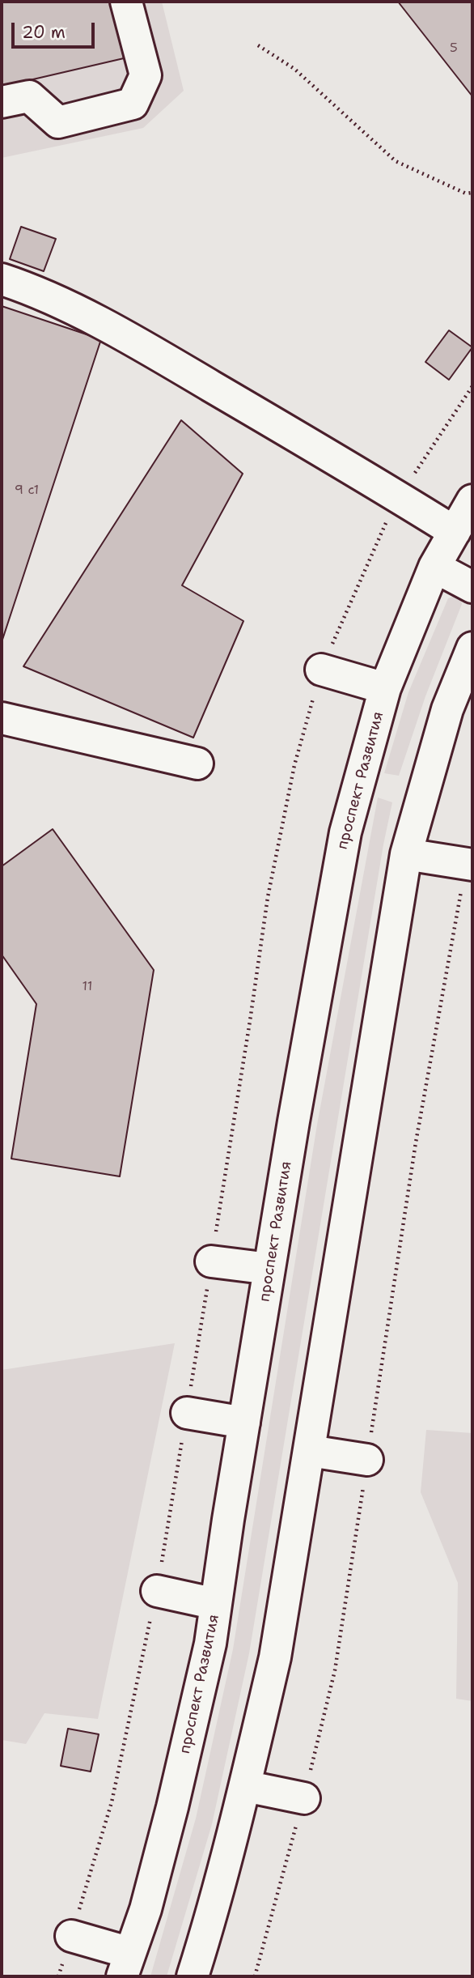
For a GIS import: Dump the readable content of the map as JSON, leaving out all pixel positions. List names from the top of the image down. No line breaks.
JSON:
{"streets":{"street":["проспект Развития"]},"house_numbers":["5","9 с1","11"],"scale_bar":"20 m"}
